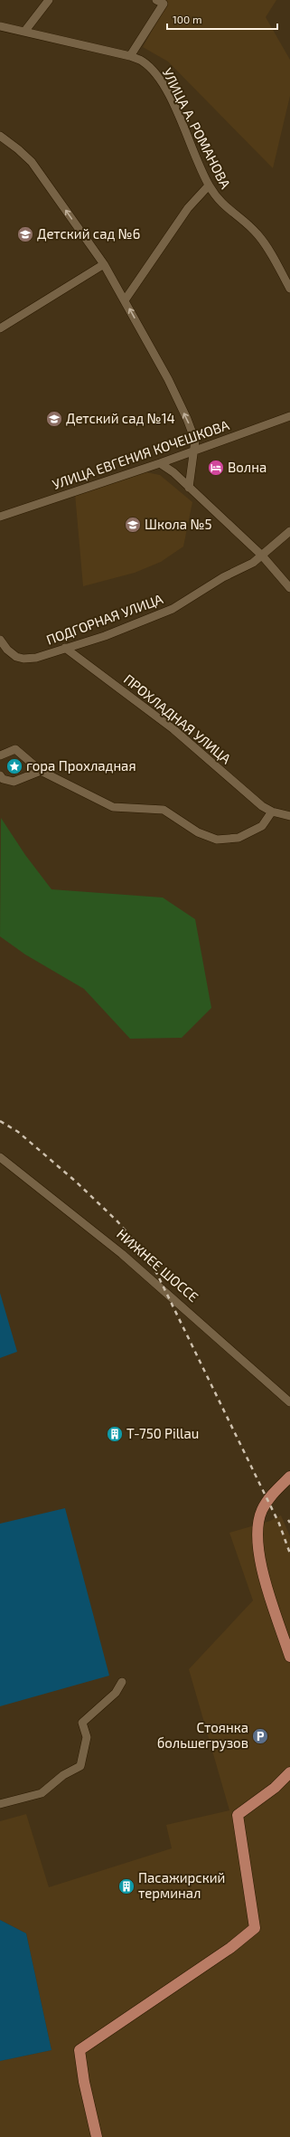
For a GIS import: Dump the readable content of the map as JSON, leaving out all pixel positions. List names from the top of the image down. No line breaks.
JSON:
{"streets":{"street":["УЛИЦА А. РОМАНОВА","УЛИЦА ЕВГЕНИЯ КОЧЕШКОВА","ПОДГОРНАЯ УЛИЦА","ПРОХЛАДНАЯ УЛИЦА","НИЖНЕЕ ШОССЕ"]},"crossings":[["ПОДГОРНАЯ УЛИЦА","ПРОХЛАДНАЯ УЛИЦА"]],"places":{"school or university":["Детский сад №6","Детский сад №14","Школа №5"],"hotel":["Волна"],"place":["гора Прохладная"],"building":["T-750 Pillau","Пасажирский терминал"],"parking":["Стоянка большегрузов"]},"scale_bar":"100 m"}
